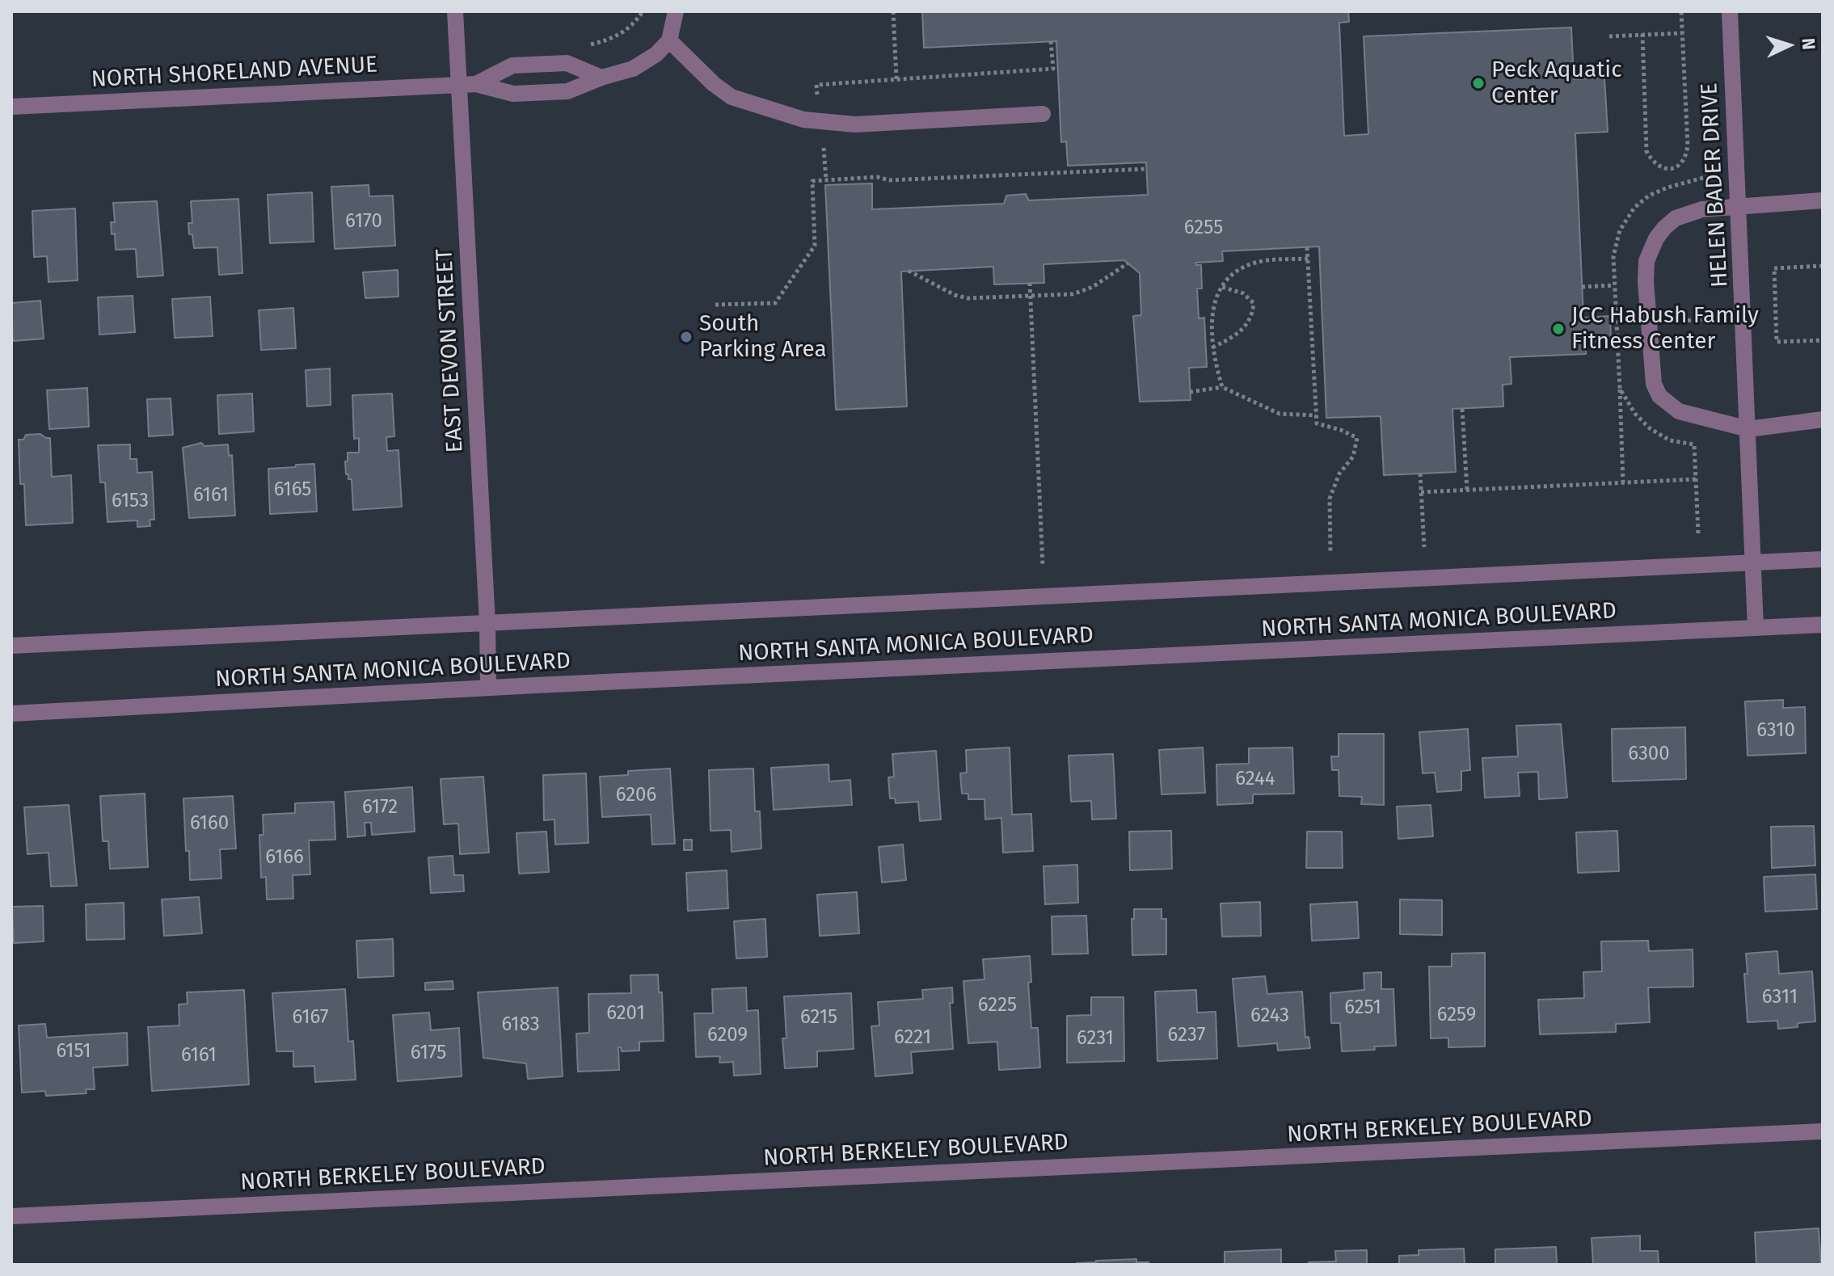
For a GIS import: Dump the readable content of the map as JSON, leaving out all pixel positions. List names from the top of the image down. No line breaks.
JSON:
{"streets":{"street":["NORTH SHORELAND AVENUE","HELEN BADER DRIVE","EAST DEVON STREET","NORTH SANTA MONICA BOULEVARD","NORTH BERKELEY BOULEVARD"]},"crossings":[["NORTH SHORELAND AVENUE","EAST DEVON STREET"],["HELEN BADER DRIVE","NORTH SANTA MONICA BOULEVARD"],["EAST DEVON STREET","NORTH SANTA MONICA BOULEVARD"]],"places":["Peck Aquatic Center","JCC Habush Family Fitness Center","South Parking Area"],"house_numbers":["6170","6255","6165","6161","6153","6310","6300","6244","6206","6172","6160","6166","6311","6225","6251","6201","6259","6243","6167","6215","6183","6209","6237","6221","6231","6151","6175","6161"],"north":"right"}
